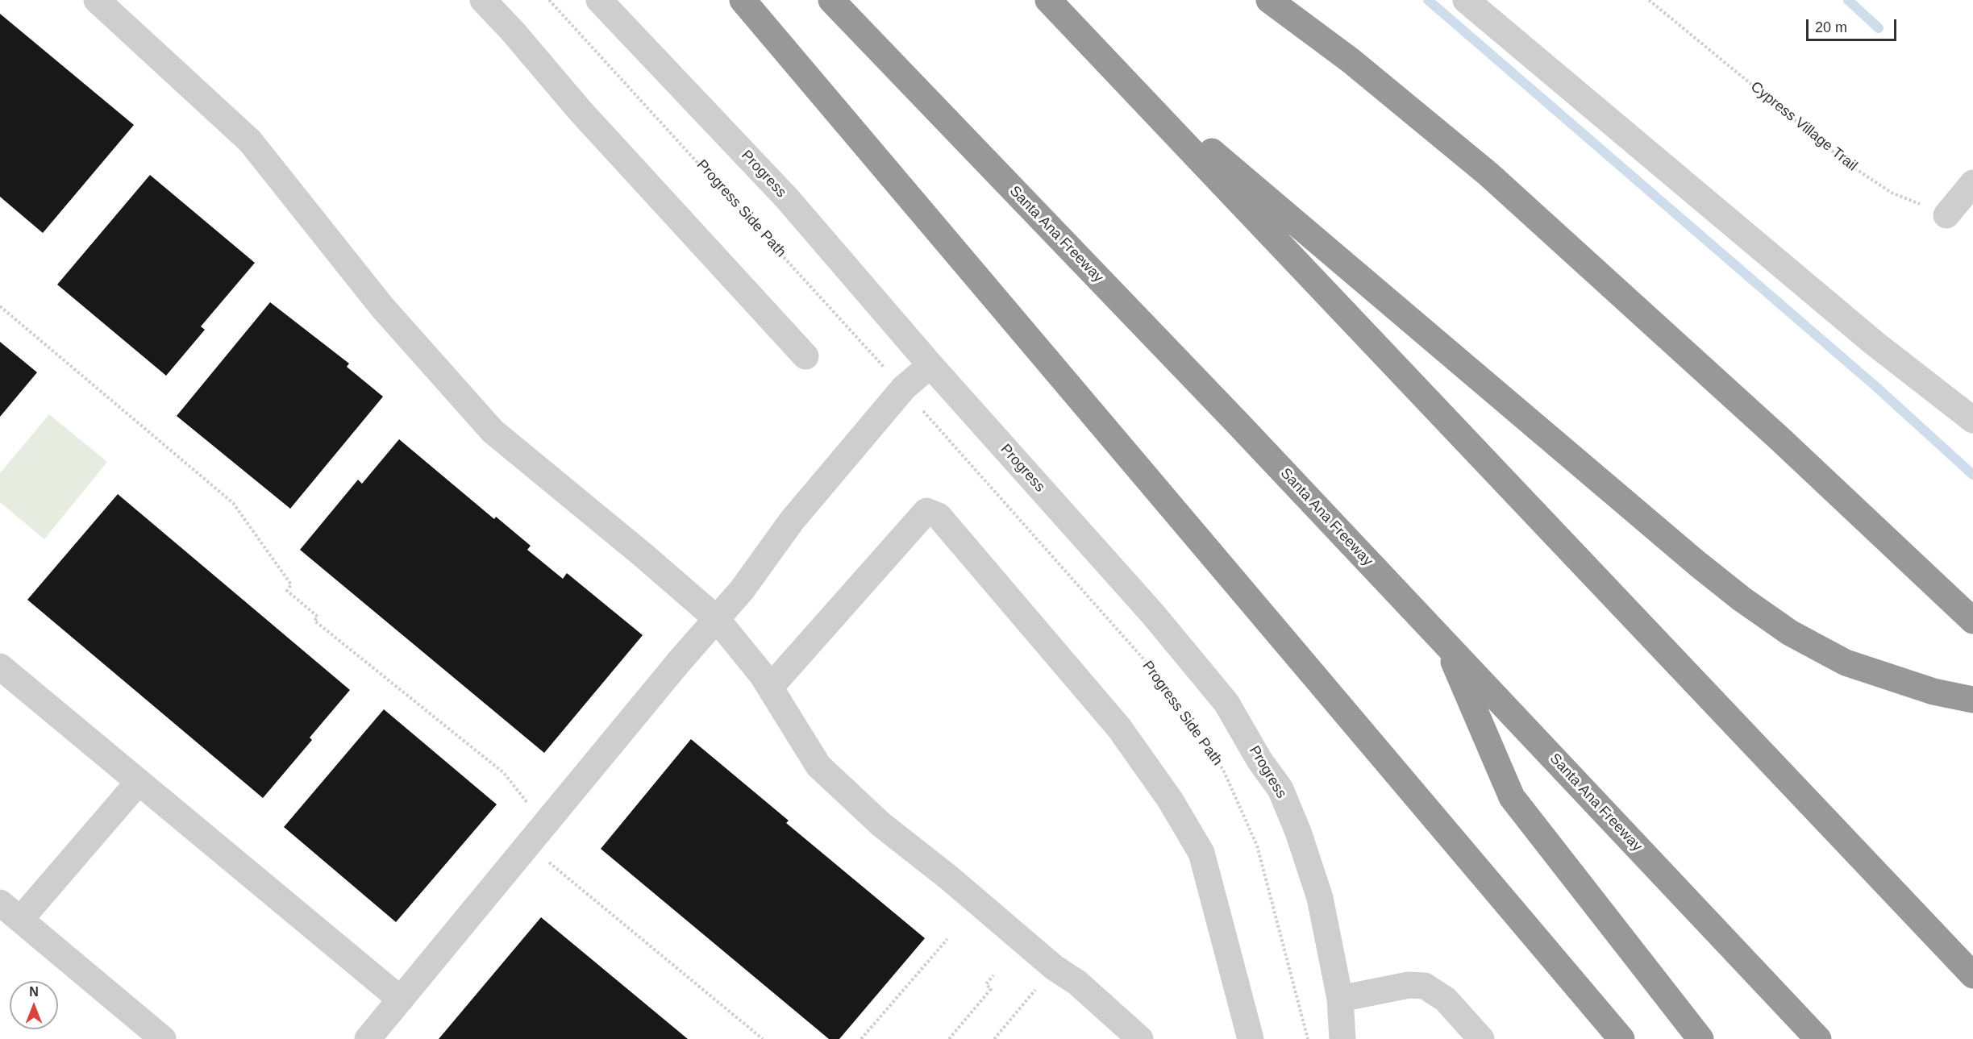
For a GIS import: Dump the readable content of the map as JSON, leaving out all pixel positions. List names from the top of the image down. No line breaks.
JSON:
{"streets":{"highway":["Santa Ana Freeway"],"street":["Progress"],"path":["Cypress Village Trail","Progress Side Path"]},"scale_bar":"20 m","north":"top"}
